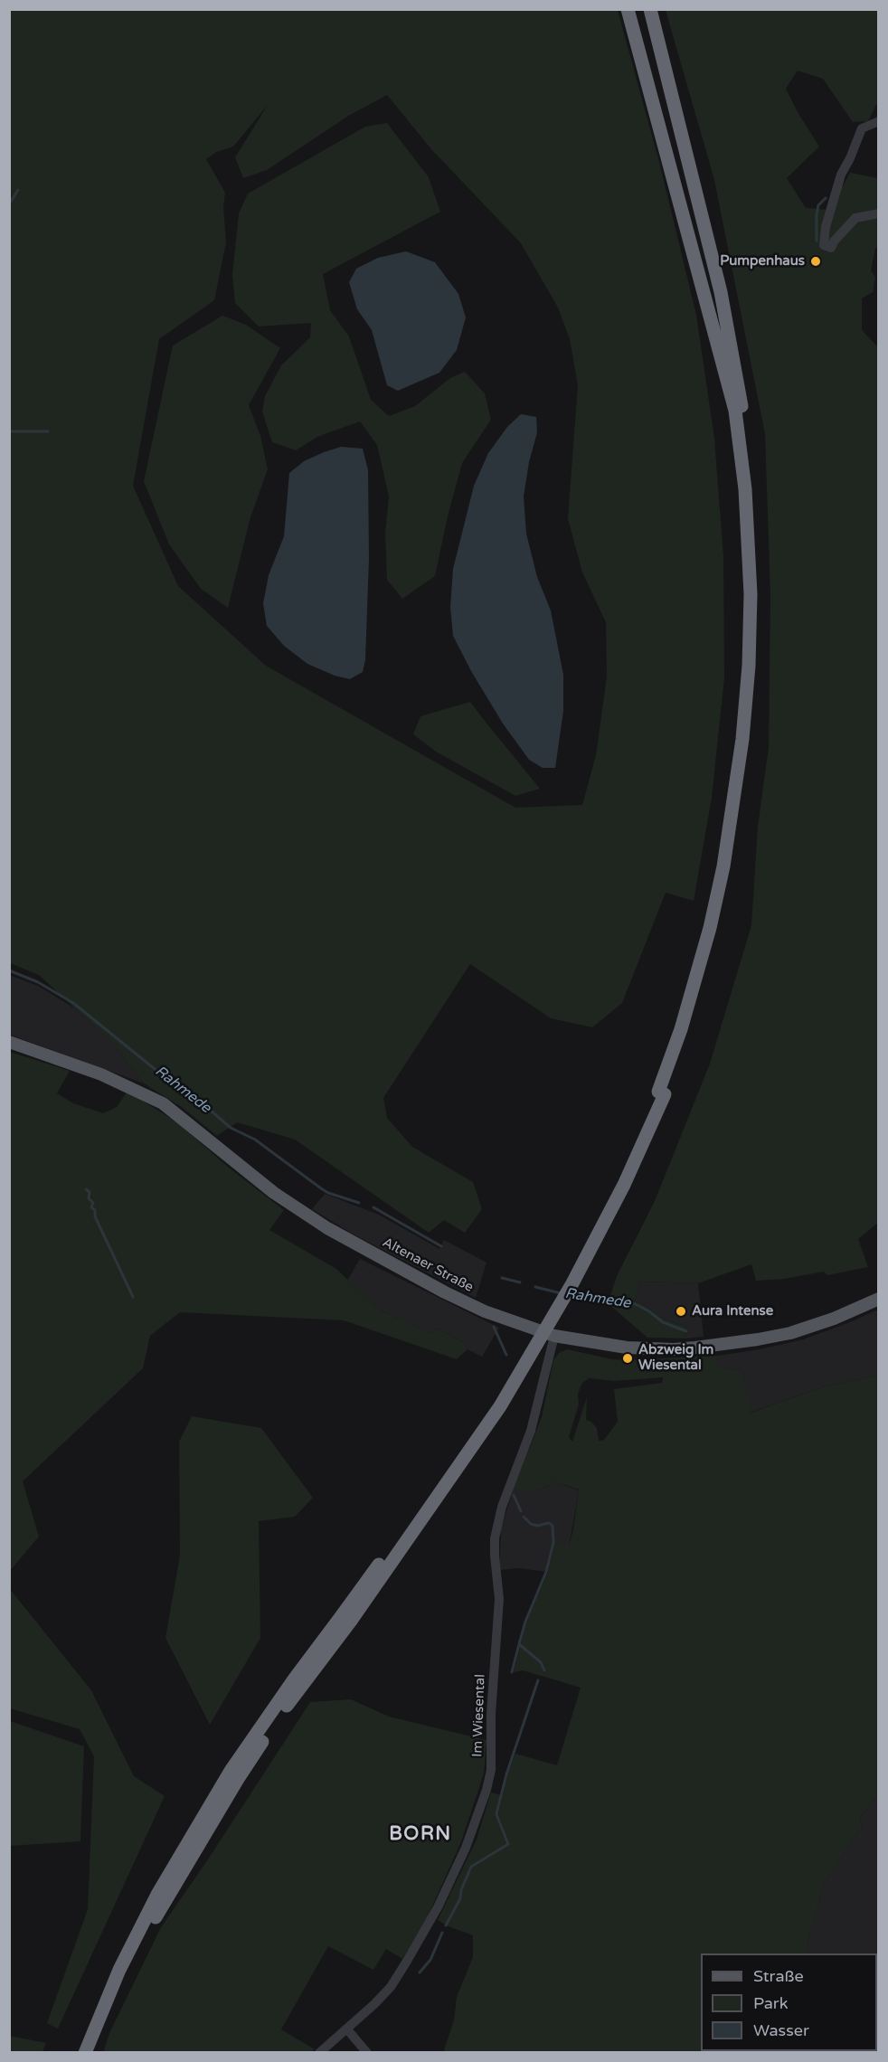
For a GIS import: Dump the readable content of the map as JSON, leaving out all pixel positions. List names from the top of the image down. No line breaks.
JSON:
{"streets":{"main road":["Altenaer Straße"],"street":["Im Wiesental"]},"crossings":[["Altenaer Straße","Im Wiesental"]],"districts":["BORN"],"water":["Rahmede"],"places":["Pumpenhaus","Aura Intense","Abzweig Im Wiesental"],"legend":["Straße","Park","Wasser"]}
